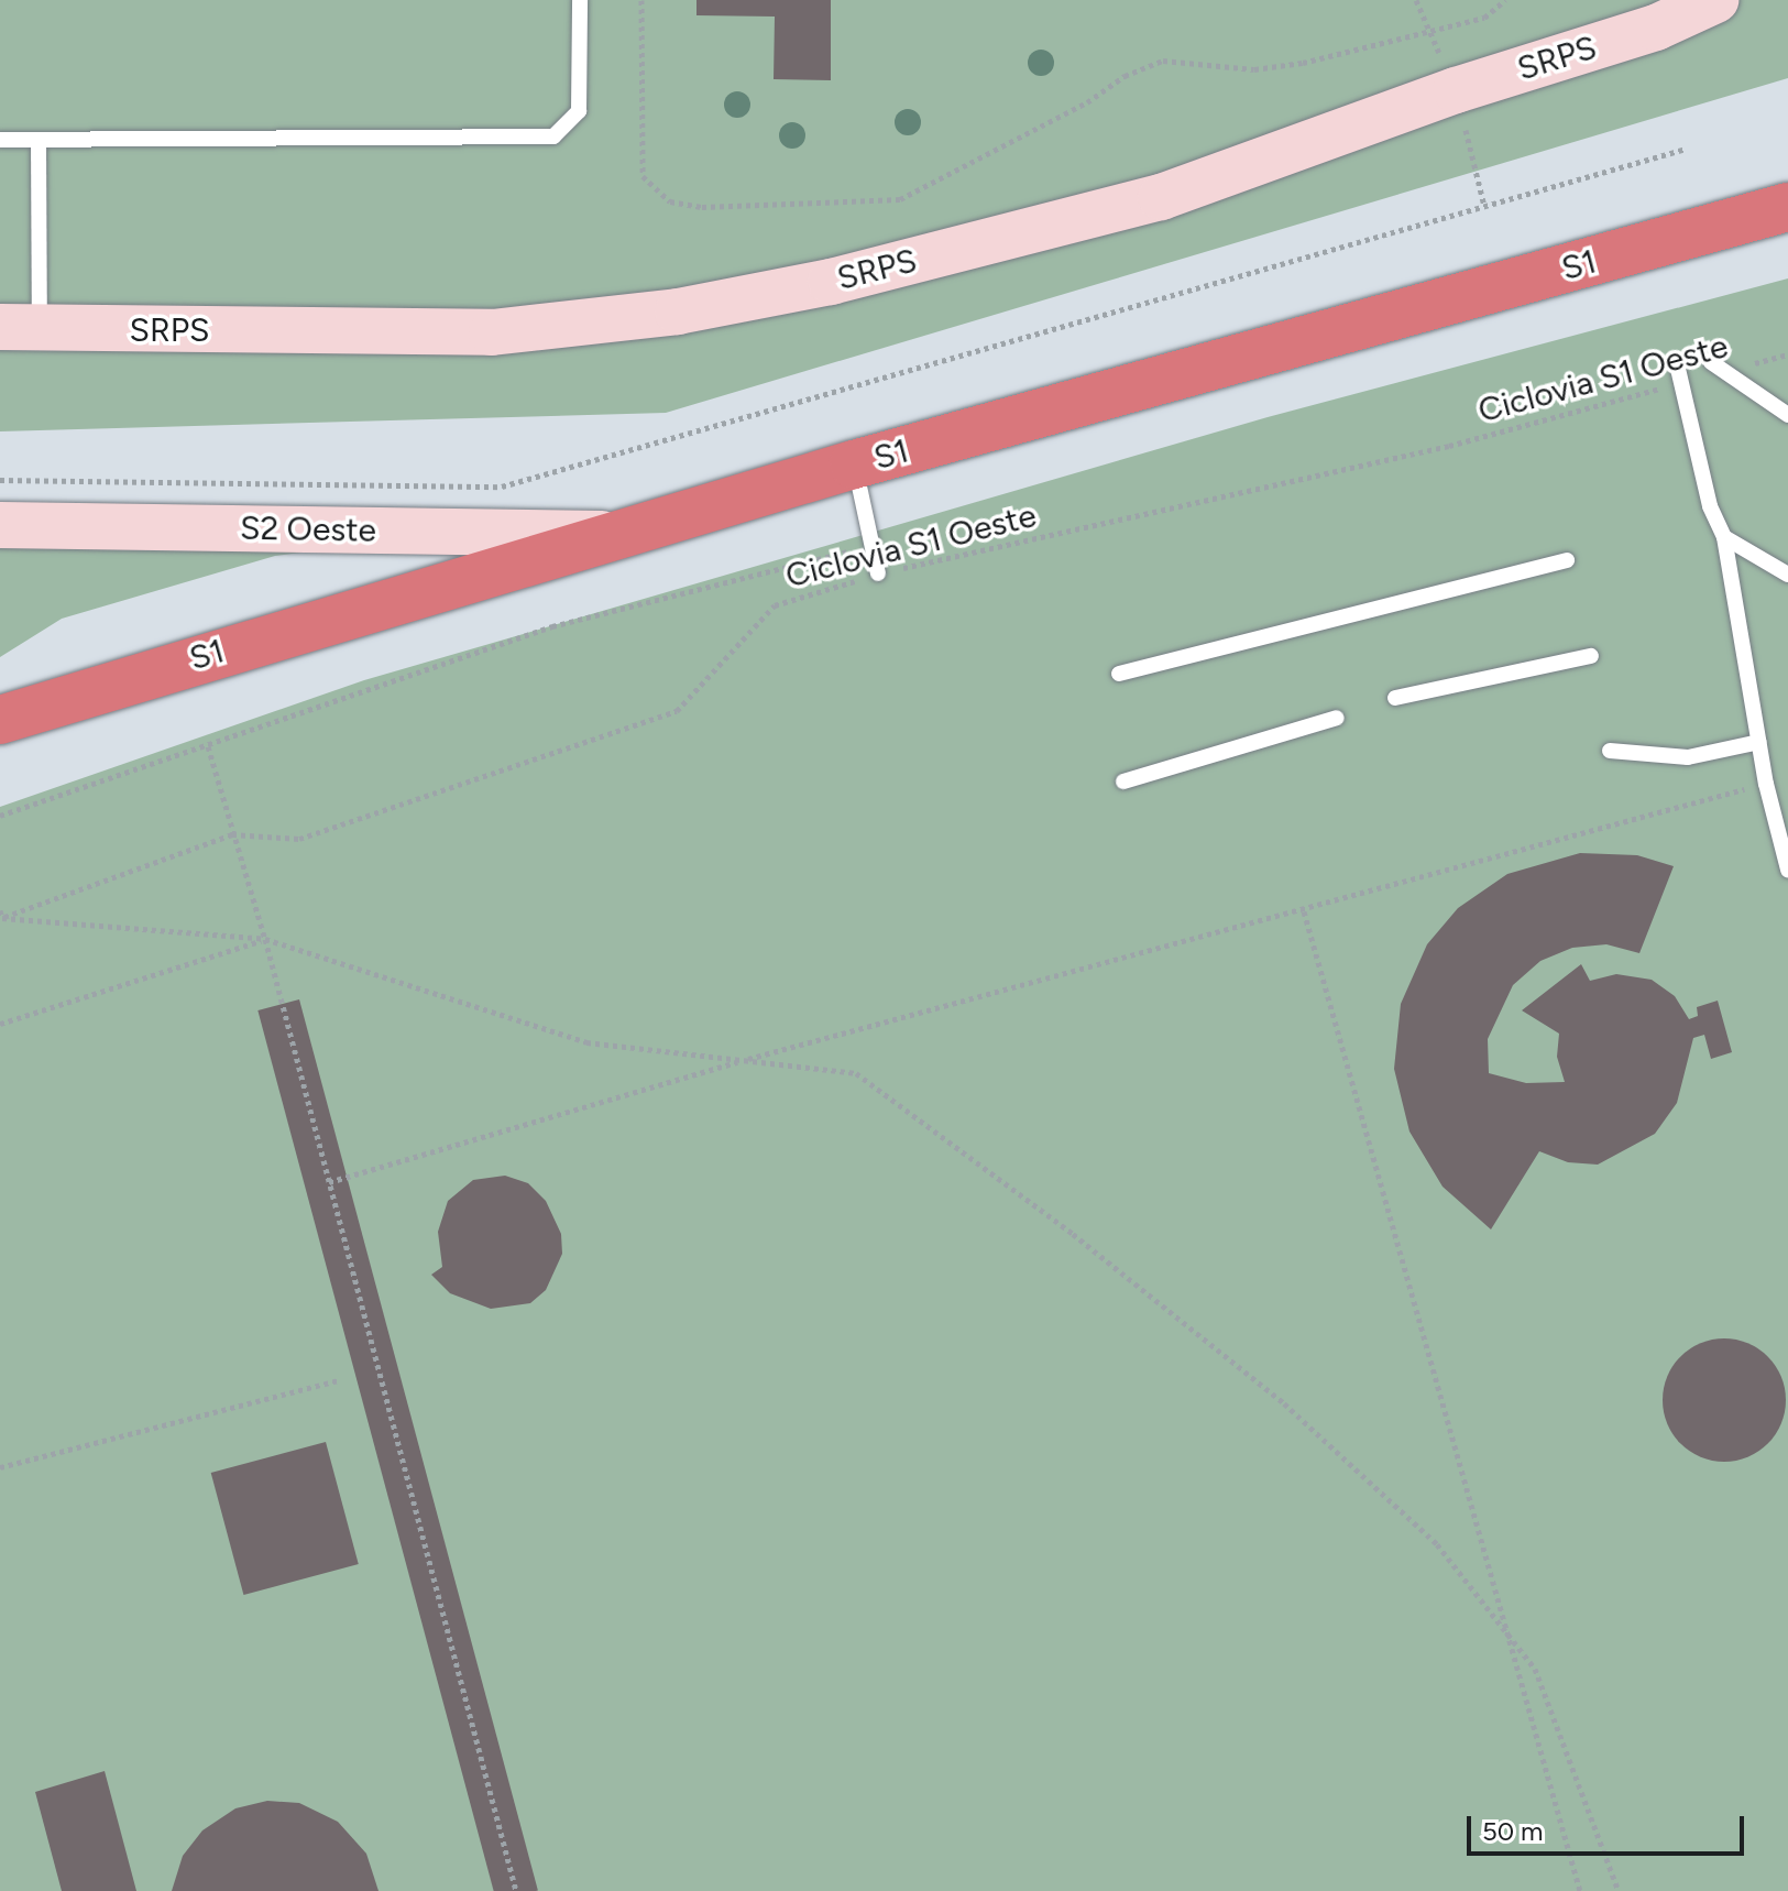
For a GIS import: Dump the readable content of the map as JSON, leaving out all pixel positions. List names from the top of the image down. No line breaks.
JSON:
{"streets":{"highway":["S1"],"main road":["SRPS","S2 Oeste"],"path":["Ciclovia S1 Oeste"]},"crossings":[["S1","S2 Oeste"]],"scale_bar":"50 m"}
